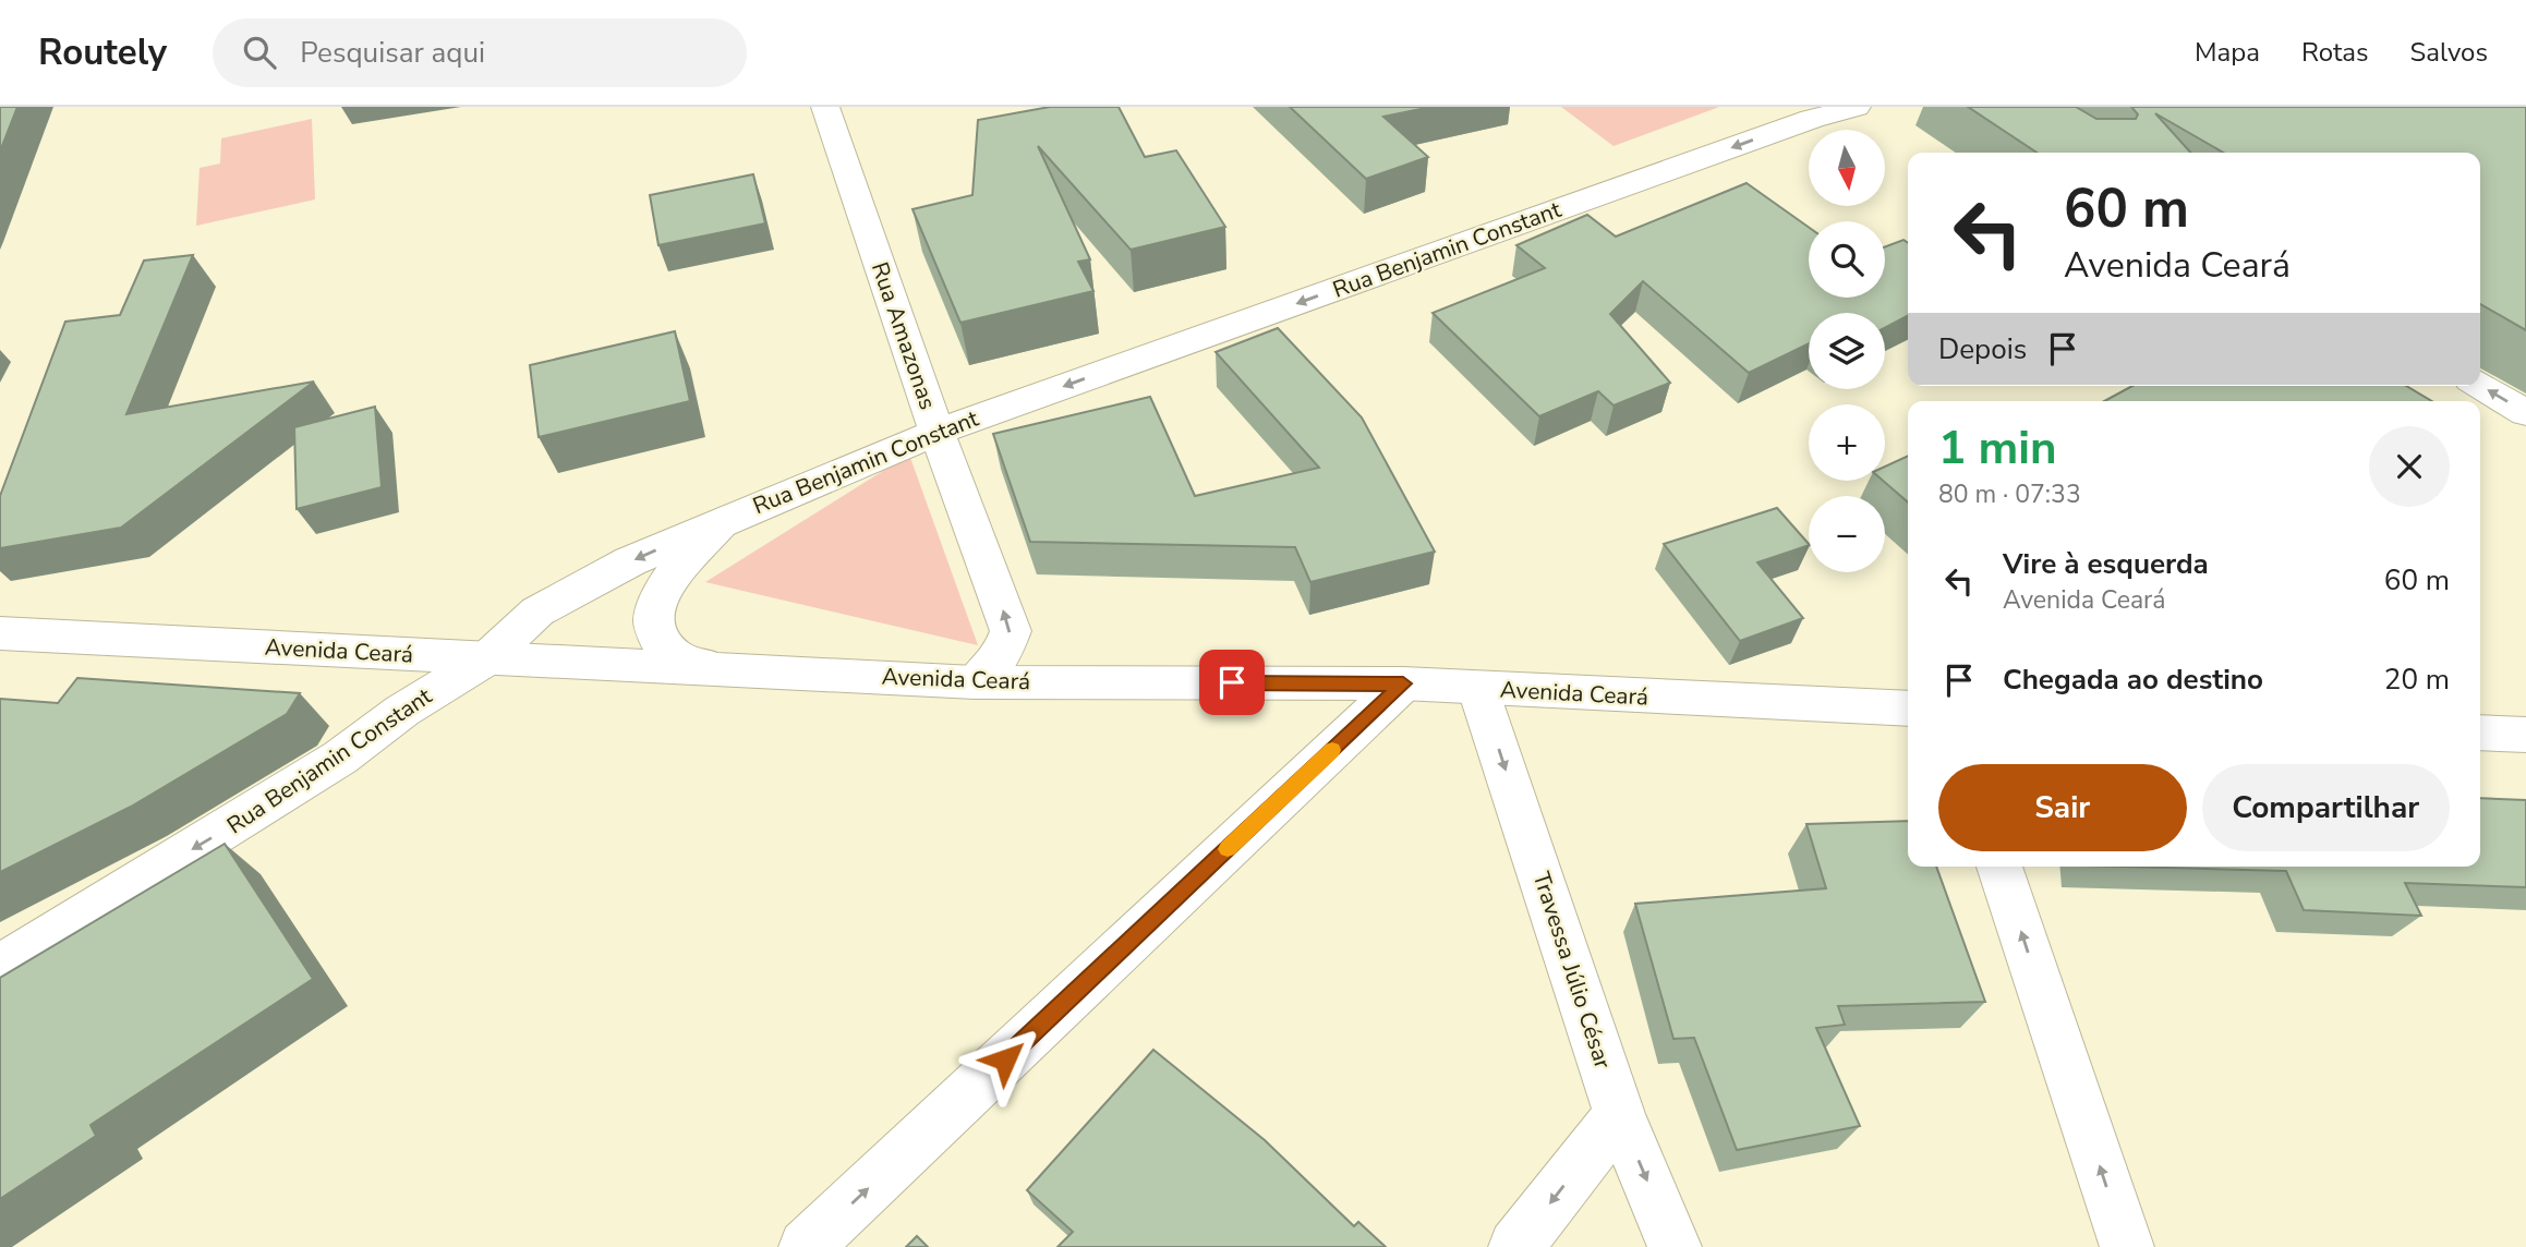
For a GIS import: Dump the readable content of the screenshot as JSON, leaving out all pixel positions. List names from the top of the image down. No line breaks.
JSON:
{"streets":{"street":["Rua Benjamin Constant","Rua Amazonas","Avenida Ceará","Travessa Júlio César"]},"crossings":[["Rua Benjamin Constant","Rua Amazonas"],["Rua Benjamin Constant","Avenida Ceará"],["Rua Amazonas","Avenida Ceará"],["Avenida Ceará","Travessa Júlio César"]],"one_way":["Rua Benjamin Constant","Rua Amazonas","Travessa Júlio César"],"north":"bottom","page":{"header":"Routely","search":"Pesquisar aqui","nav":["Mapa","Rotas","Salvos"],"map_buttons":["+","−"],"turn":["60 m","Avenida Ceará"],"then":"Depois","heading":["1 min","80 m · 07:33"],"list":[{"name":"Vire à esquerda","note":"Avenida Ceará","value":"60 m"},{"name":"Chegada ao destino","value":"20 m"}],"buttons":["Sair","Compartilhar"]}}
